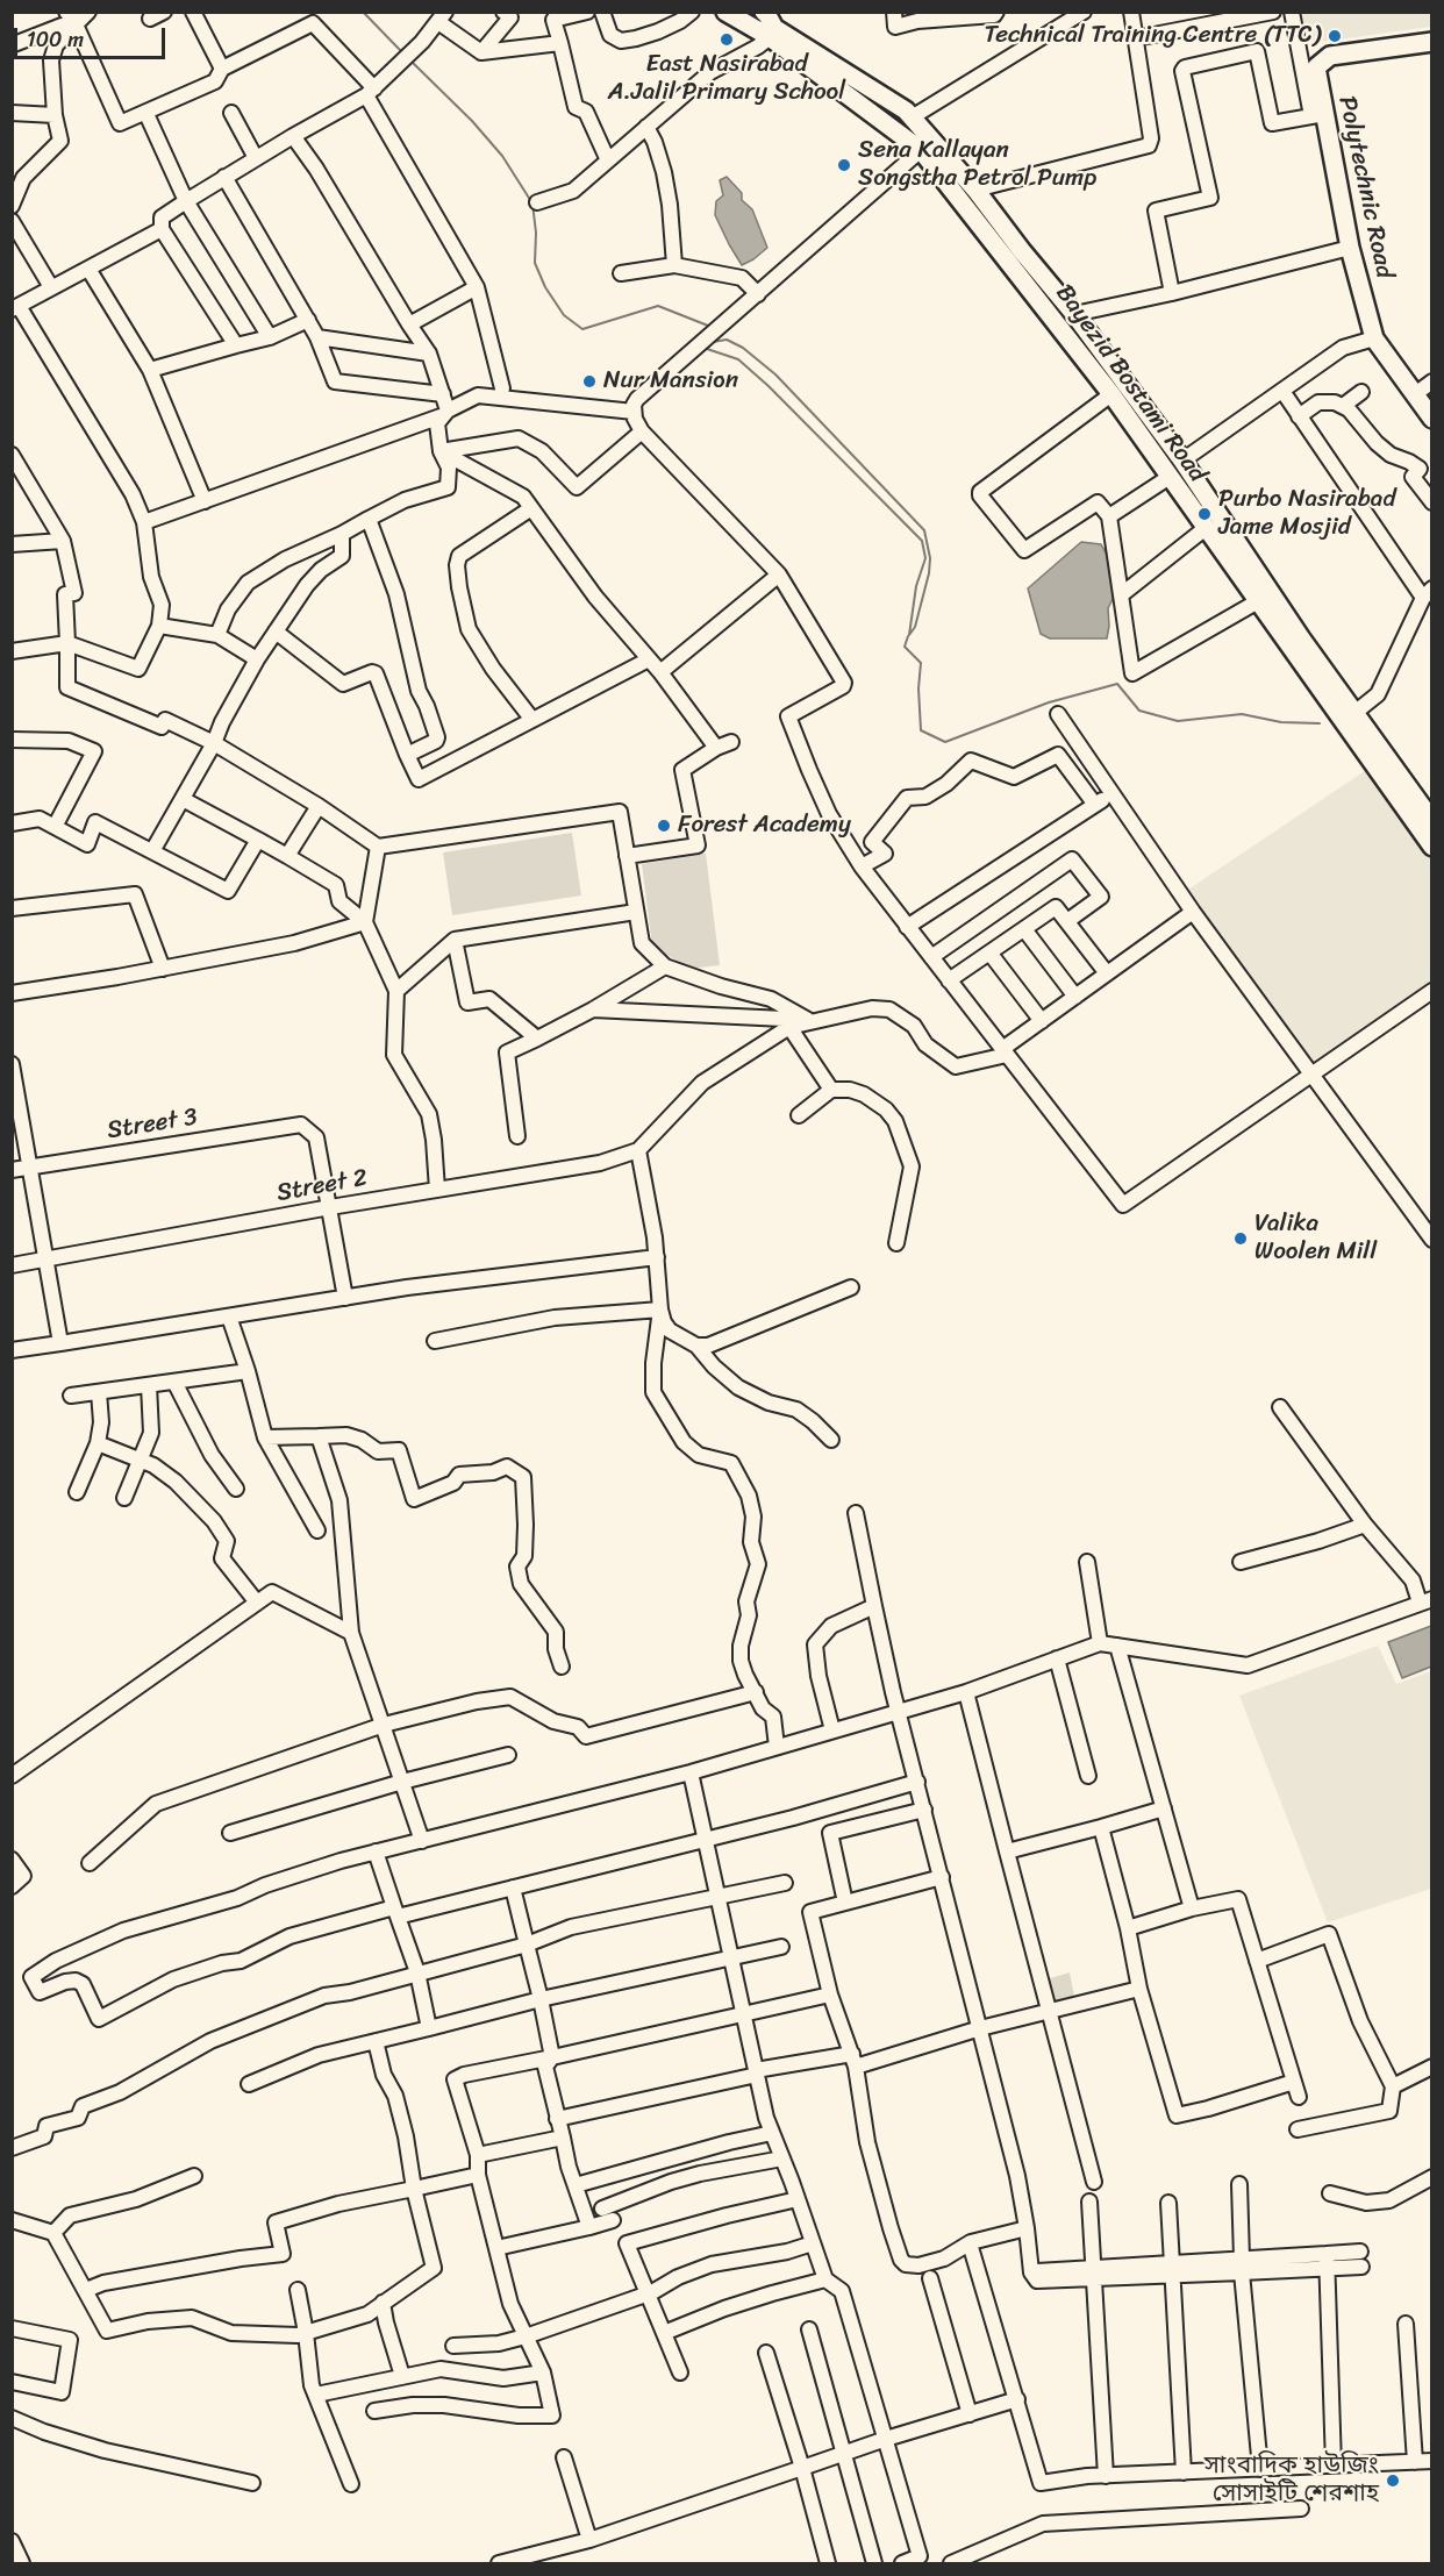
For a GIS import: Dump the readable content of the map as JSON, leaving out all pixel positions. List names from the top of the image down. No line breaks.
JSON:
{"streets":{"main road":["Polytechnic Road","Bayezid Bostami Road"],"street":["Street 3","Street 2"]},"crossings":[["Street 3","Street 2"]],"places":["Technical Training Centre (TTC)","East Nasirabad A.Jalil Primary School","Sena Kallayan Songstha Petrol Pump","Nur Mansion","Purbo Nasirabad Jame Mosjid","Forest Academy","Valika Woolen Mill","সাংবাদিক হাউজিং সোসাইটি শেরশাহ"],"scale_bar":"100 m"}
